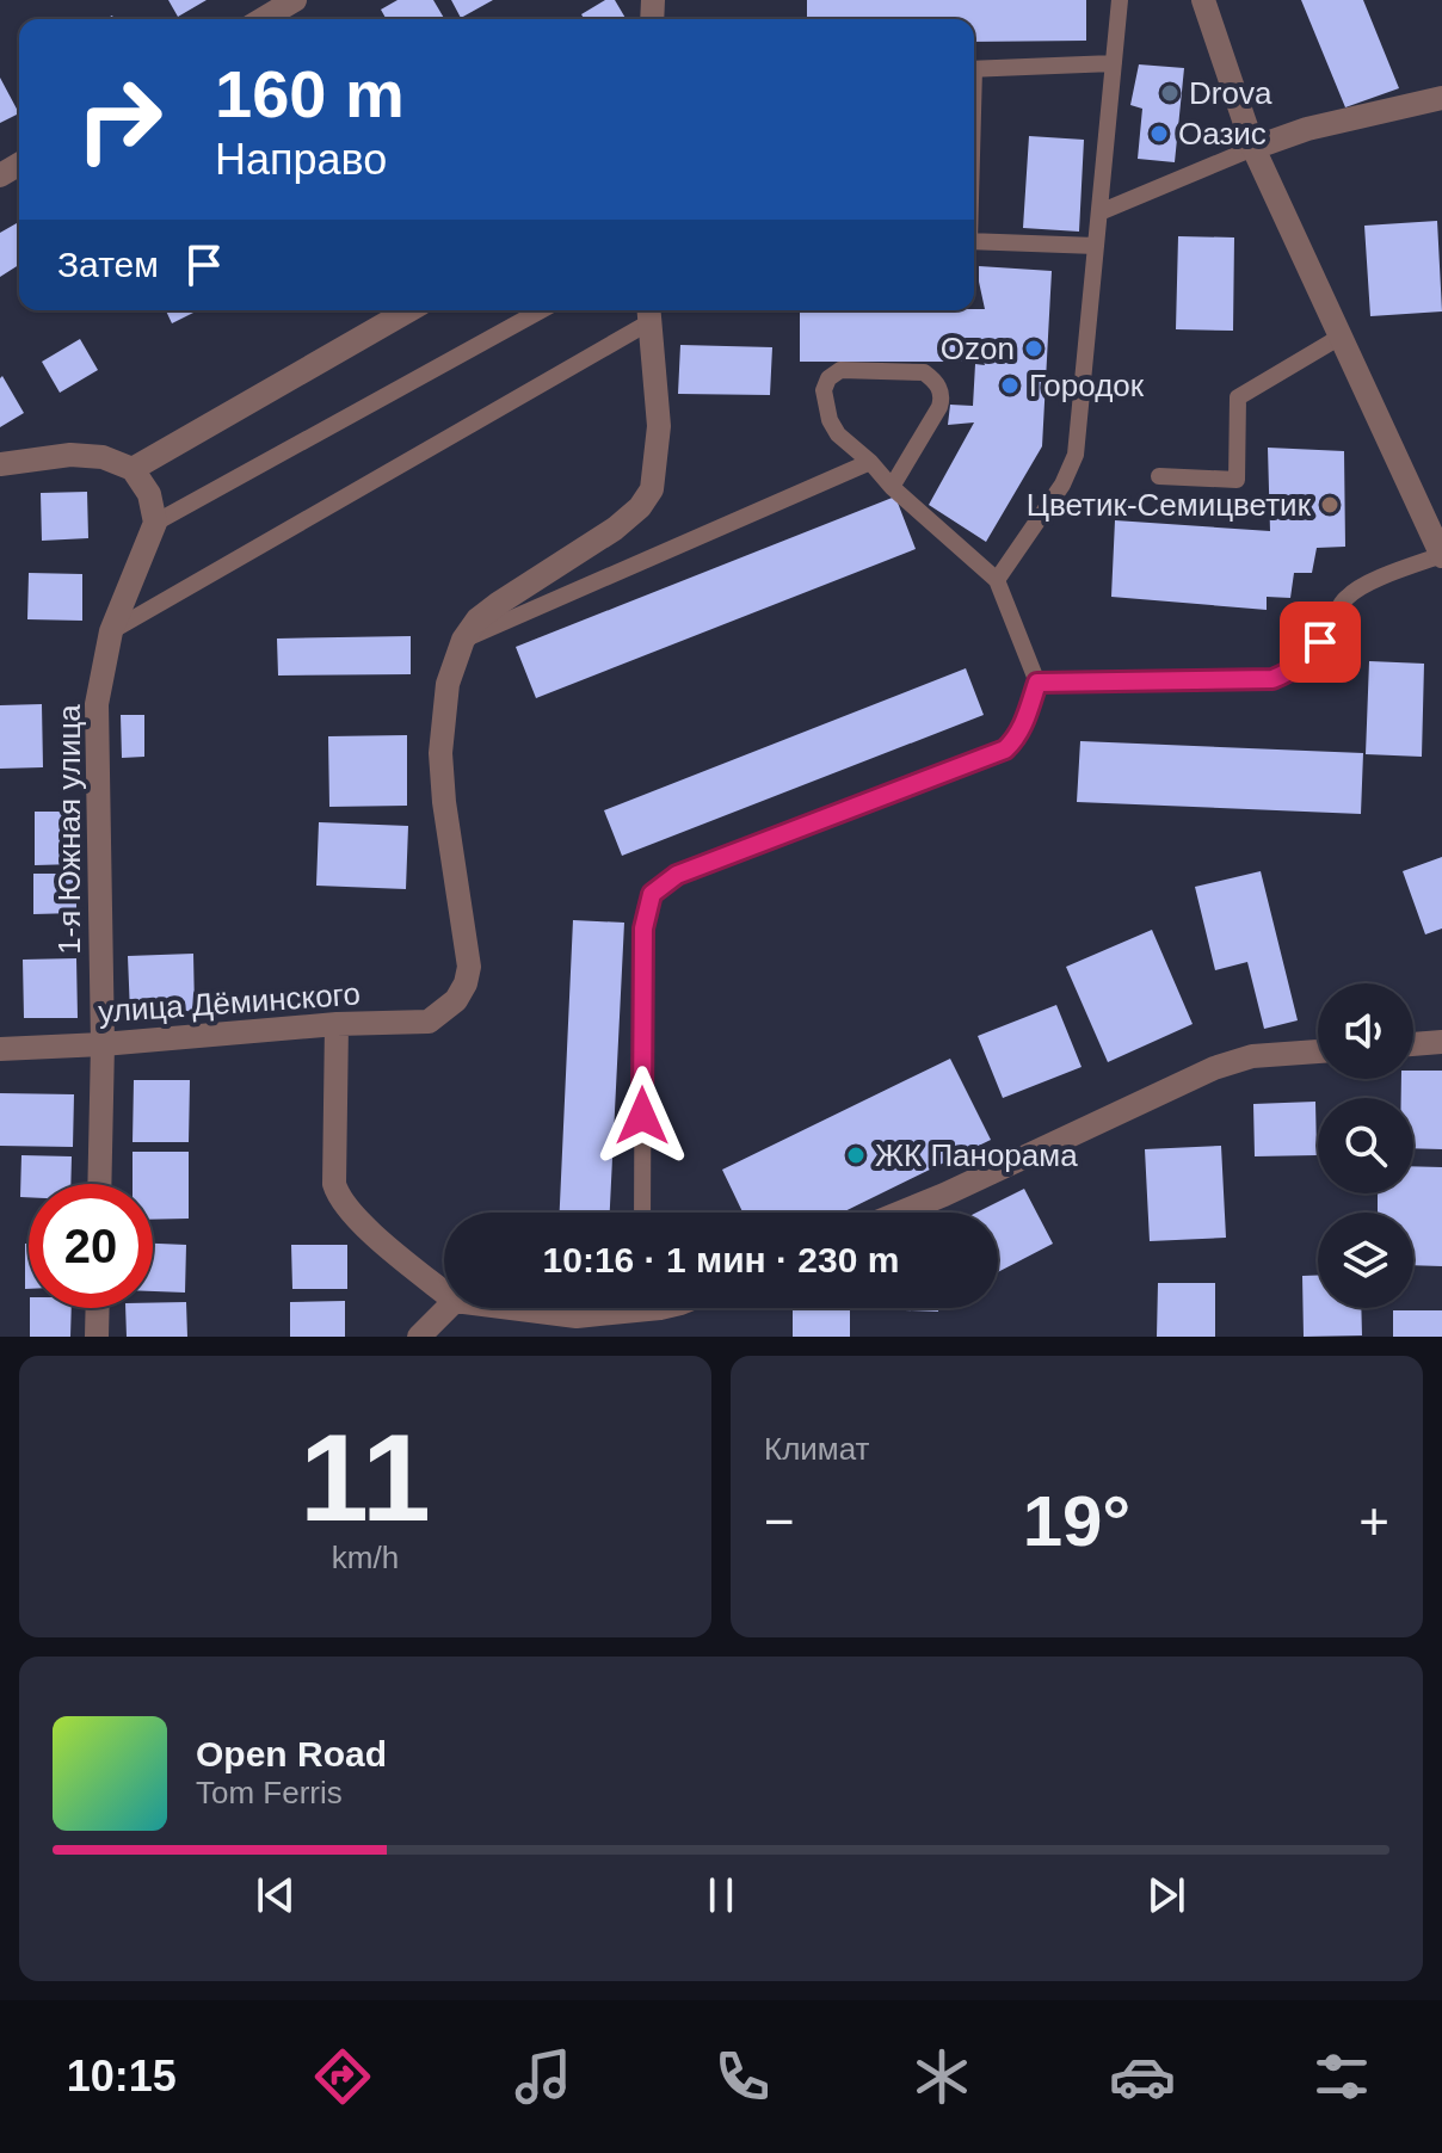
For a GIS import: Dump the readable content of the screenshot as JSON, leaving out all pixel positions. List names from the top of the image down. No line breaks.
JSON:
{"streets":{"street":["1-я Южная улица","улица Дёминского"]},"crossings":[["1-я Южная улица","улица Дёминского"]],"places":["Drova","Оазис","Ozon","Городок","Цветик-Семицветик","ЖК Панорама"],"page":{"turn":["160 m","Направо"],"then":"Затем","limit":"20","trip":"10:16 · 1 мин · 230 m","tile":[["11","km/h"],"Климат"],"heat":["−","19°","+"],"song":["Open Road","Tom Ferris"],"tabs":"10:15"}}
